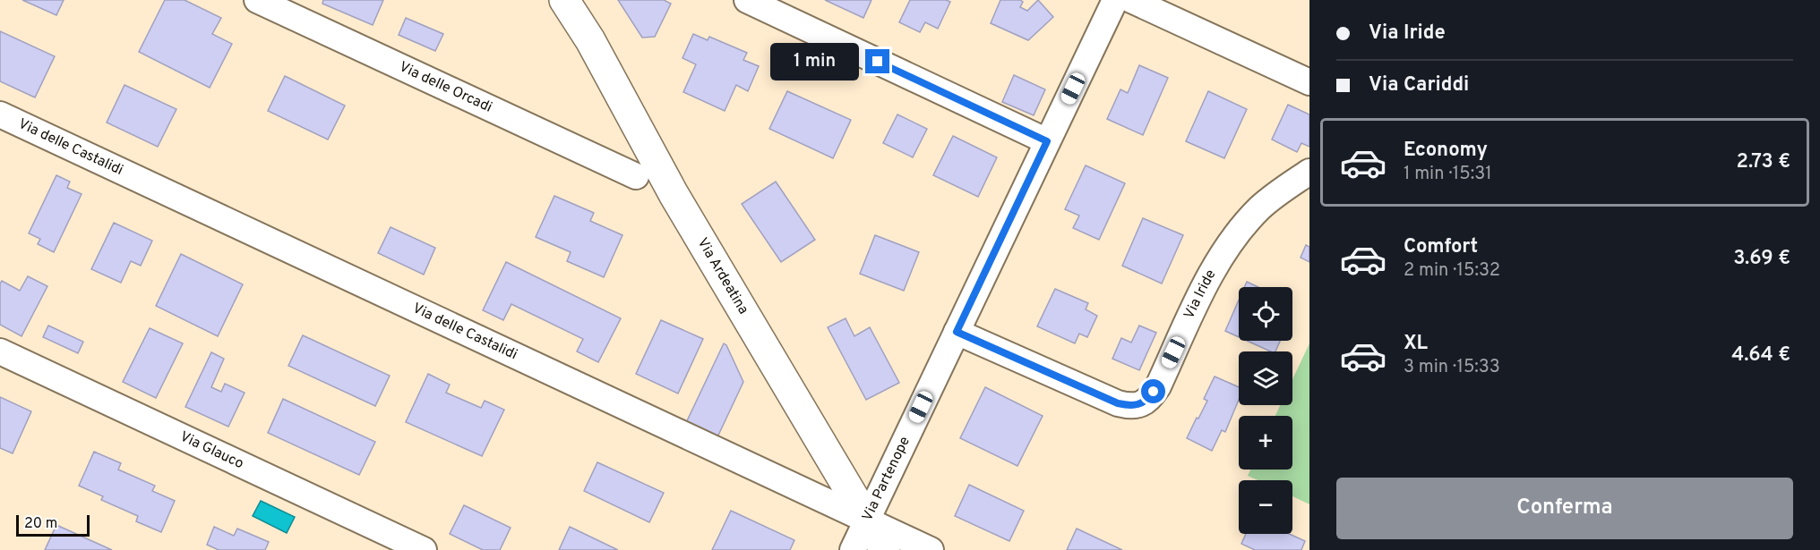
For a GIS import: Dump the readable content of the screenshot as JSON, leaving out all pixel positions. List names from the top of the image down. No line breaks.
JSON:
{"streets":{"main road":["Via Ardeatina"],"street":["Via delle Orcadi","Via delle Castalidi","Via Iride","Via Glauco","Via Partenope"]},"crossings":[["Via delle Castalidi","Via Ardeatina"],["Via delle Castalidi","Via Partenope"],["Via Ardeatina","Via Partenope"],["Via Iride","Via Partenope"]],"scale_bar":"20 m","page":{"banner":["Via Iride","Via Cariddi"],"bubble":"1 min","list":[{"name":"Economy","note":"1 min · 15:31","value":"2.73 €"},{"name":"Comfort","note":"2 min · 15:32","value":"3.69 €"},{"name":"XL","note":"3 min · 15:33","value":"4.64 €"}],"map_buttons":["+","−"],"buttons":"Conferma","scale":"20 m"}}
